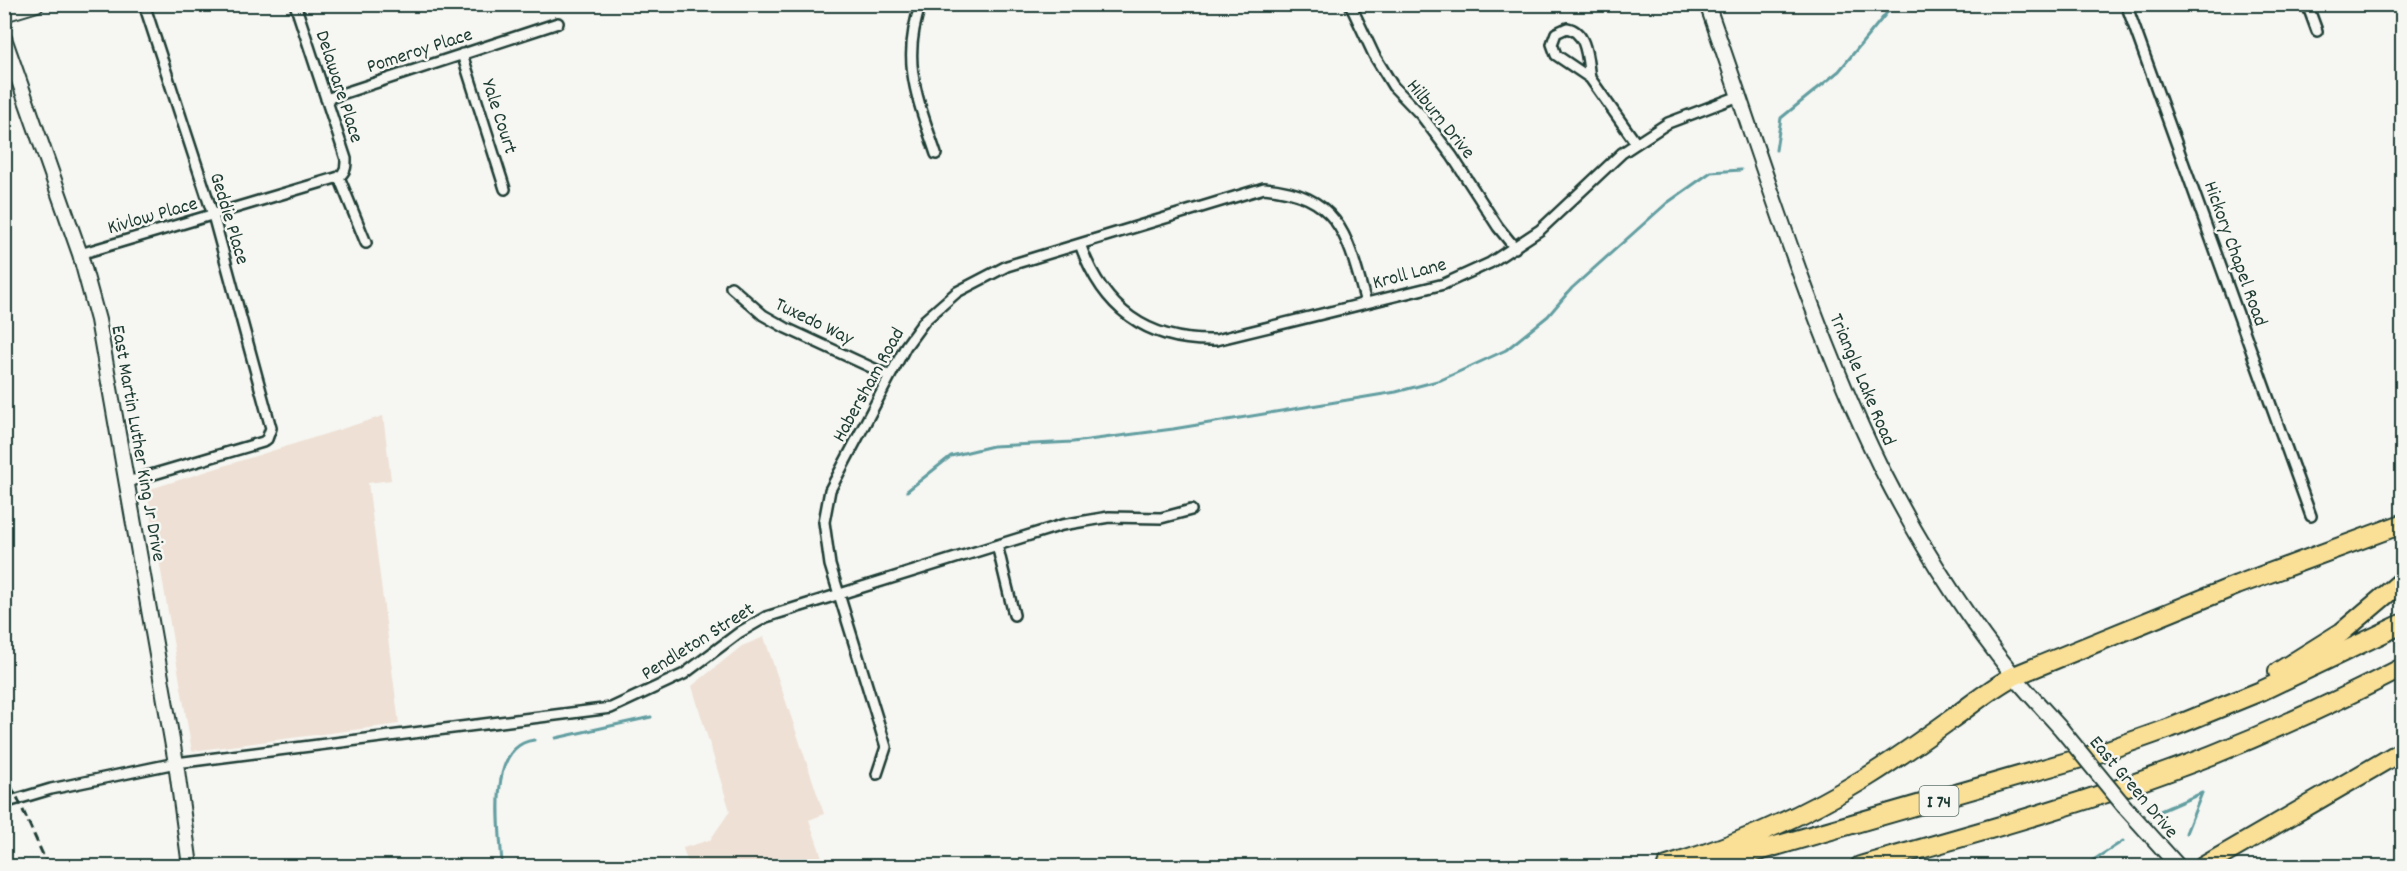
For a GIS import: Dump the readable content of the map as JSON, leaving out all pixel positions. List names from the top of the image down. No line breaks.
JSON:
{"streets":{"highway":["I 74"],"main road":["Triangle Lake Road","East Martin Luther King Jr Drive","East Green Drive"],"street":["Pomeroy Place","Delaware Place","Yale Court","Hilburn Drive","Kivlow Place","Geddie Place","Hickory Chapel Road","Kroll Lane","Tuxedo Way","Habersham Road","Pendleton Street"]},"crossings":[["Pomeroy Place","Delaware Place"],["Pomeroy Place","Yale Court"],["Delaware Place","Kivlow Place"],["Hilburn Drive","Kroll Lane"],["Kivlow Place","Geddie Place"],["Kivlow Place","East Martin Luther King Jr Drive"],["Geddie Place","East Martin Luther King Jr Drive"],["Kroll Lane","Triangle Lake Road"],["Kroll Lane","Habersham Road"],["Tuxedo Way","Habersham Road"],["Triangle Lake Road","East Green Drive"],["Habersham Road","Pendleton Street"],["East Martin Luther King Jr Drive","Pendleton Street"]]}
